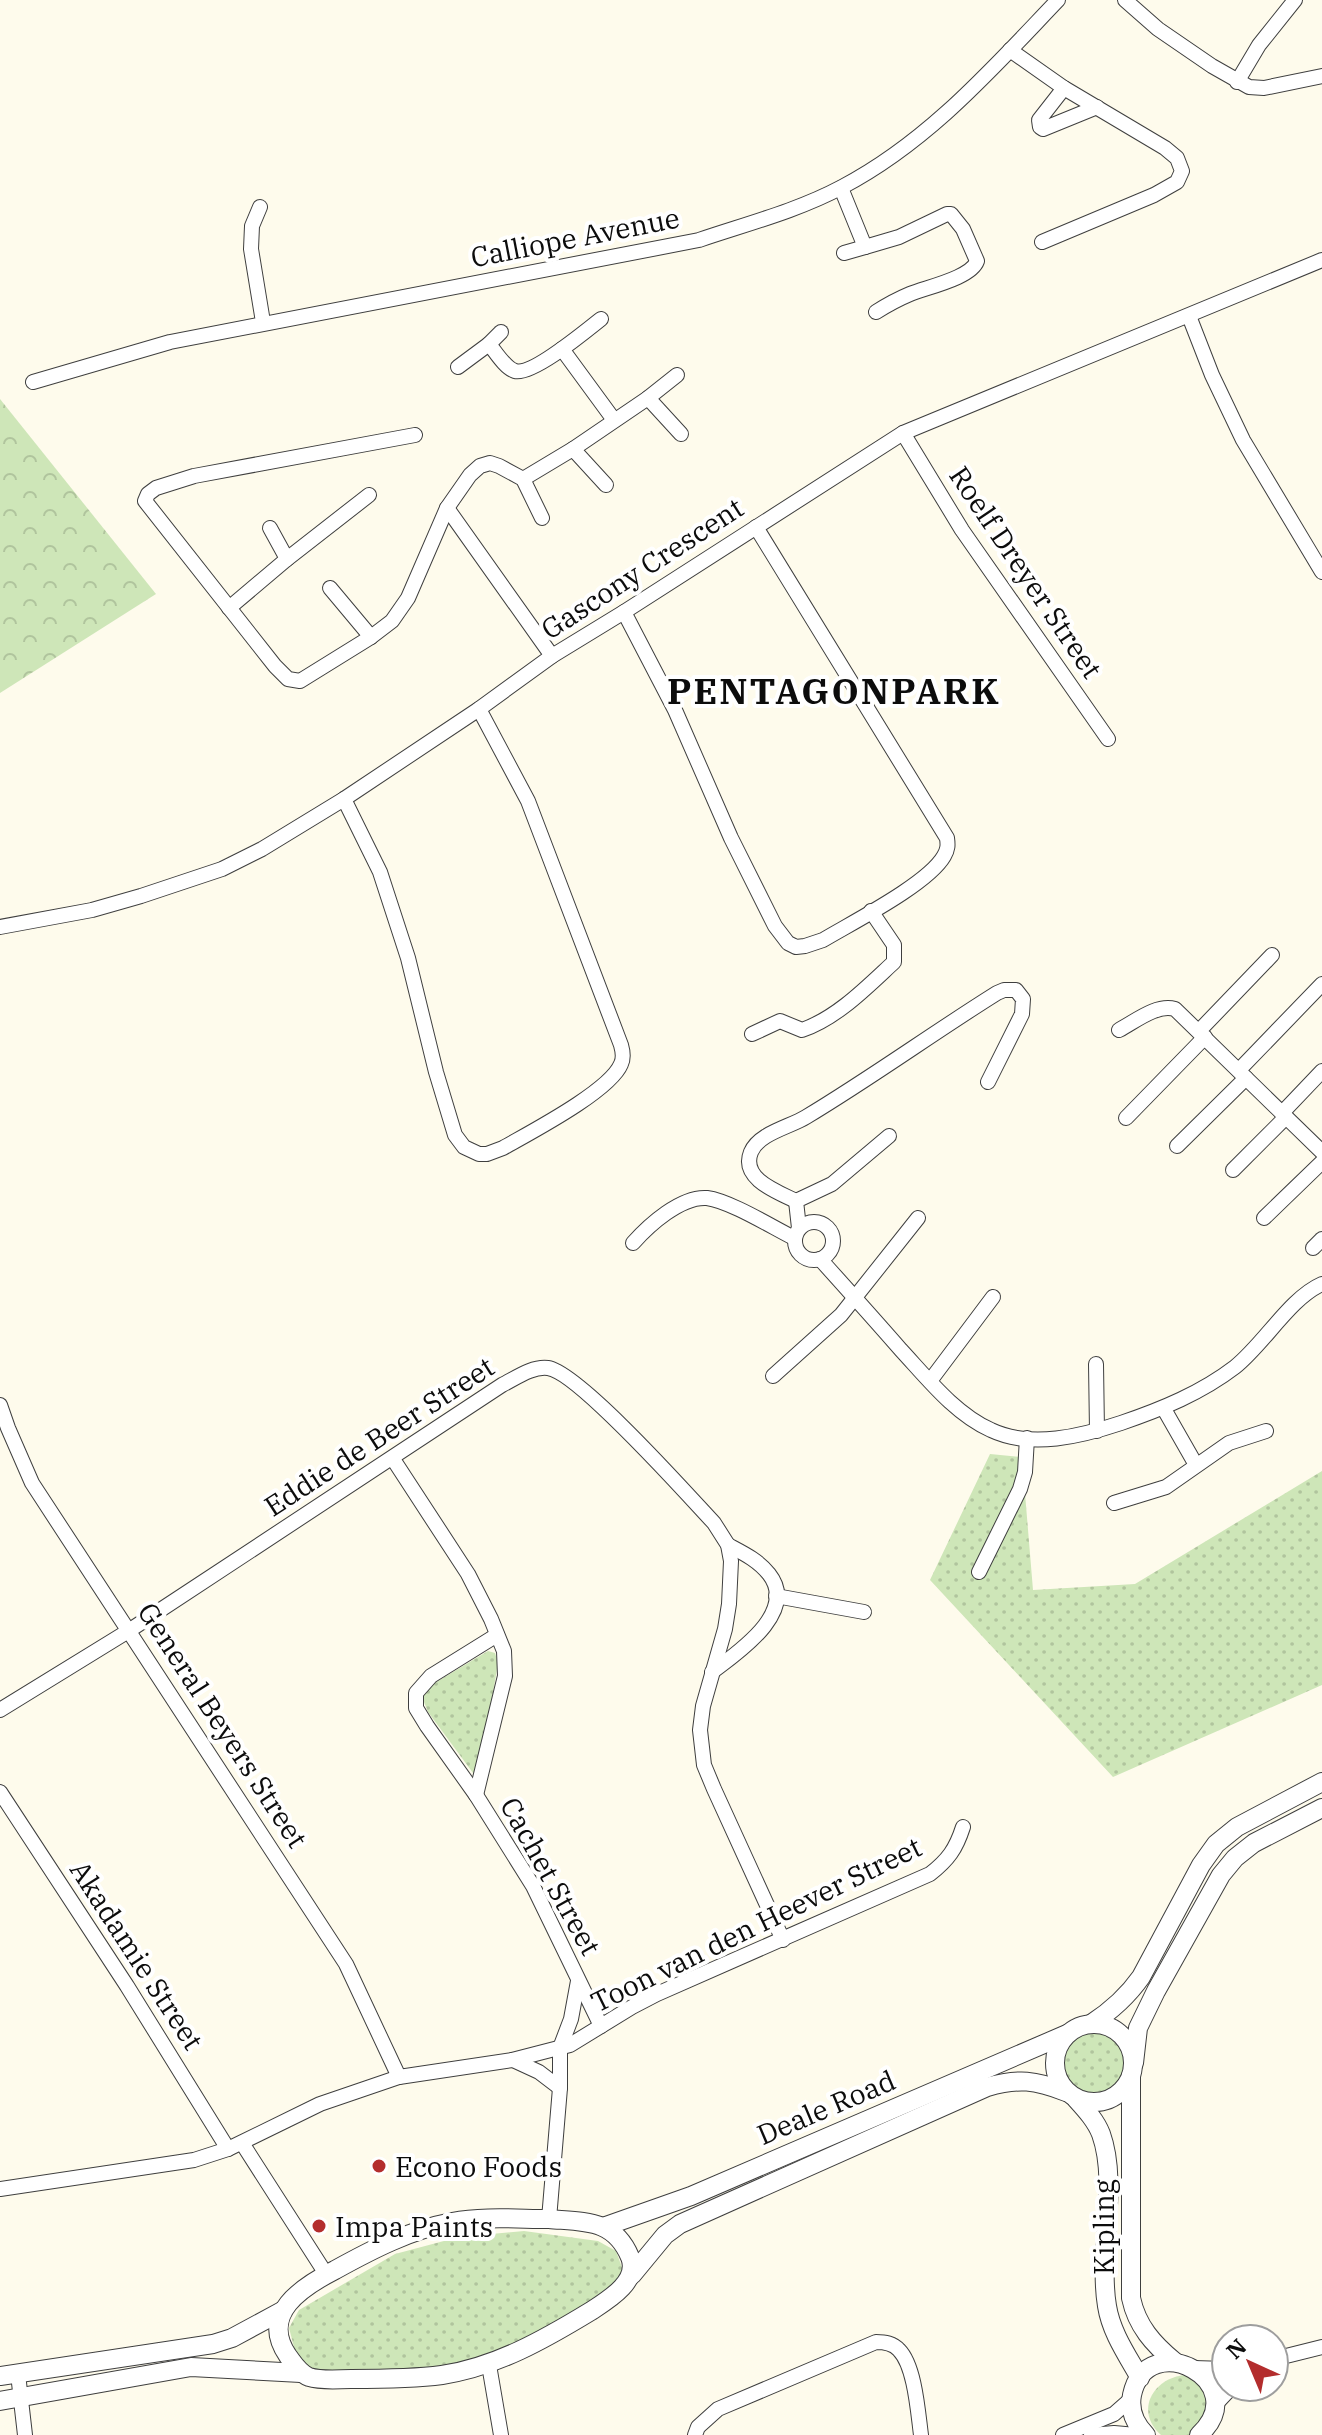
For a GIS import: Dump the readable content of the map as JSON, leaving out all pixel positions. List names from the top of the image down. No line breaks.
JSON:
{"streets":{"street":["Calliope Avenue","Gascony Crescent","Roelf Dreyer Street","Eddie de Beer Street","General Beyers Street","Cachet Street","Toon van den Heever Street","Akadamie Street","Deale Road","Kipling"]},"crossings":[["Gascony Crescent","Roelf Dreyer Street"],["Eddie de Beer Street","General Beyers Street"],["Eddie de Beer Street","Cachet Street"],["General Beyers Street","Toon van den Heever Street"],["Cachet Street","Toon van den Heever Street"],["Toon van den Heever Street","Akadamie Street"],["Akadamie Street","Deale Road"],["Deale Road","Kipling"]],"districts":["PENTAGONPARK"],"places":["Econo Foods","Impa Paints"],"north":"top left"}
